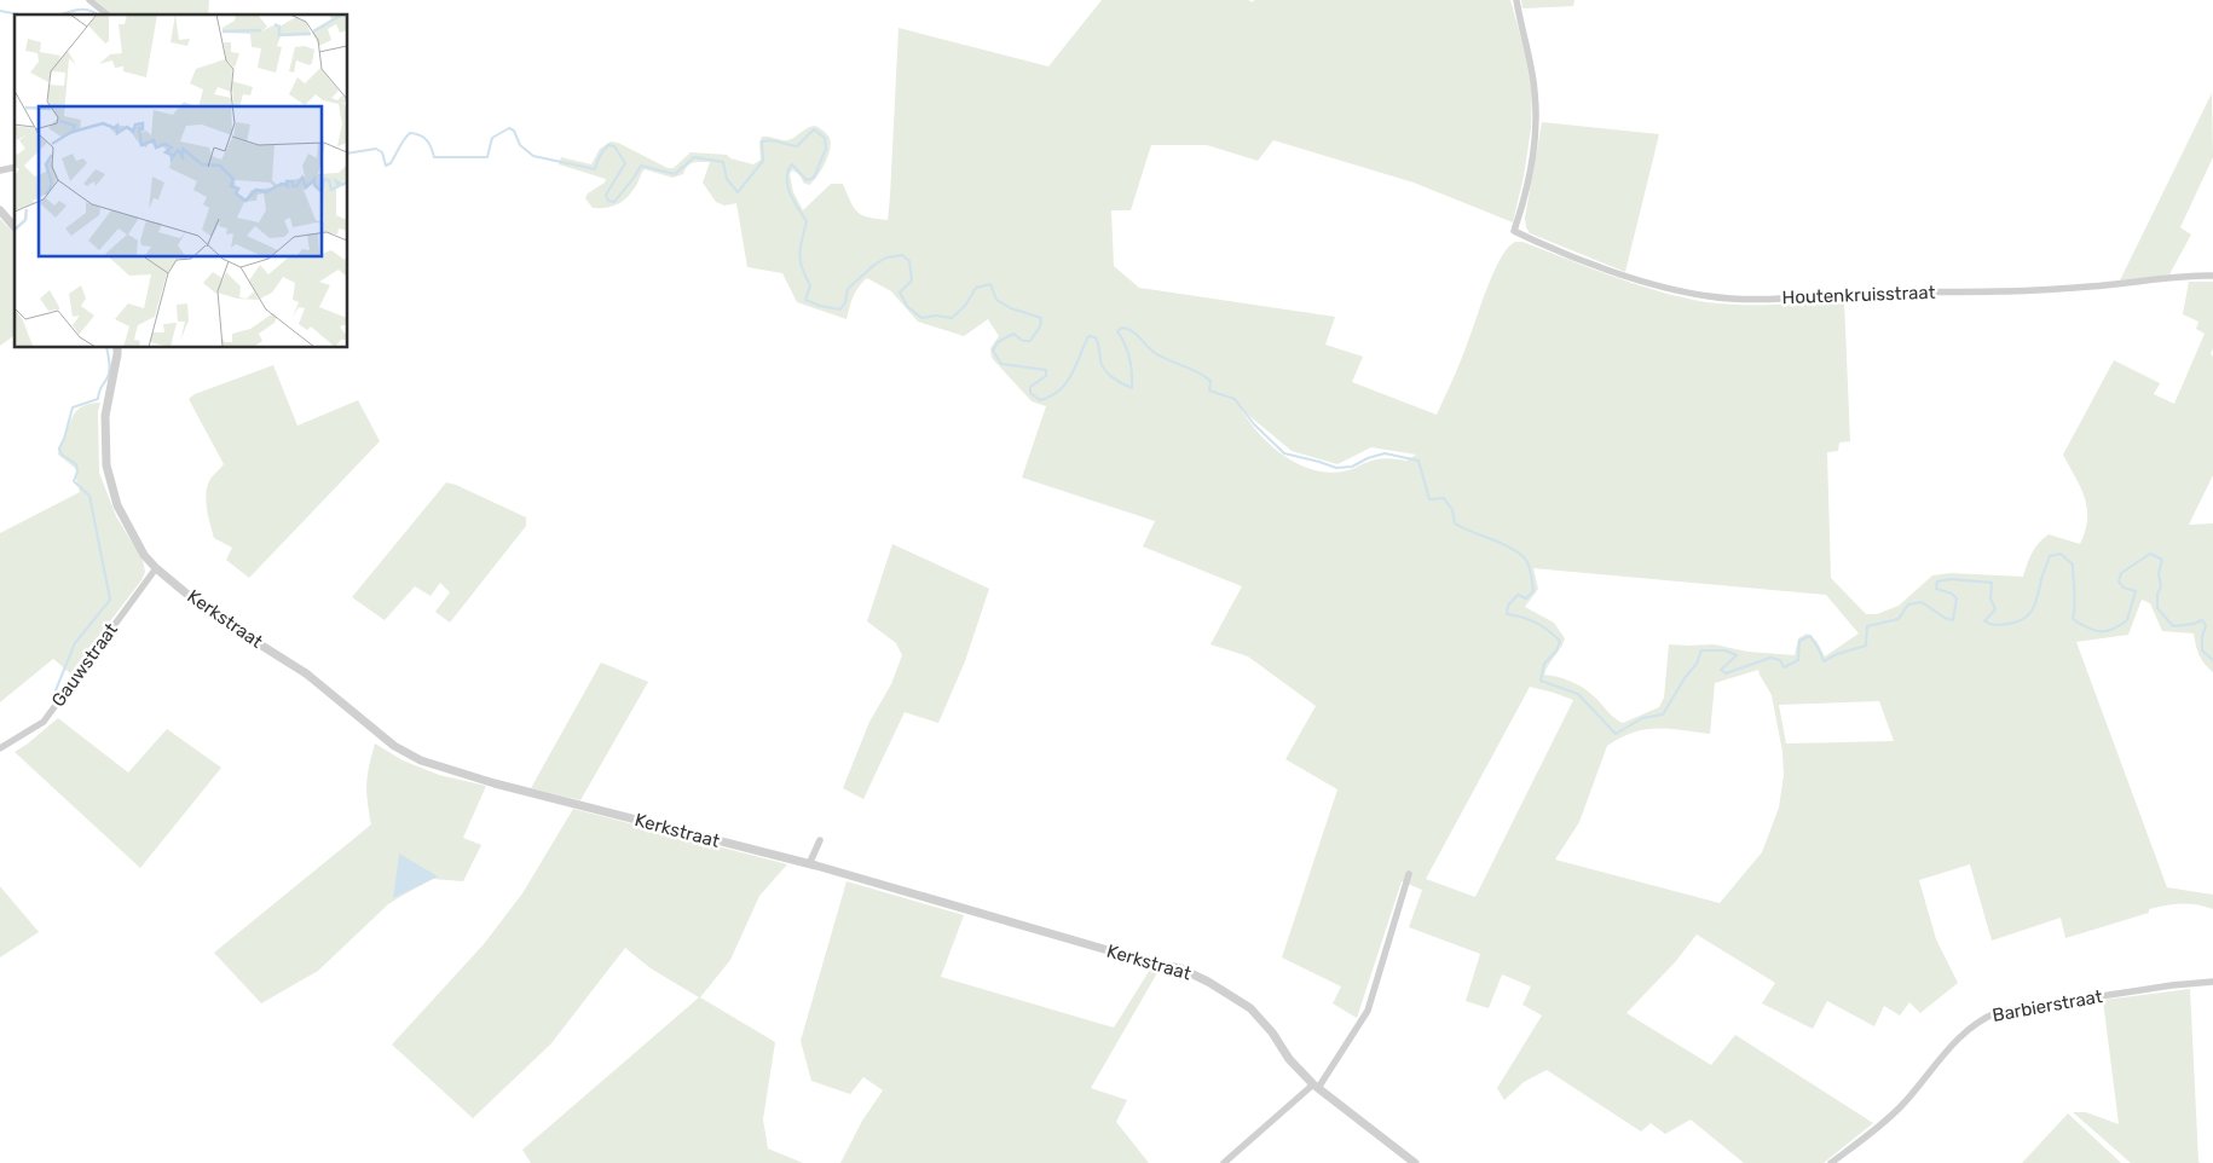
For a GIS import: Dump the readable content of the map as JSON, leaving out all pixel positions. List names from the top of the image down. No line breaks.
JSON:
{"streets":{"street":["Houtenkruisstraat","Kerkstraat","Gauwstraat","Barbierstraat"]},"crossings":[["Kerkstraat","Gauwstraat"]]}
